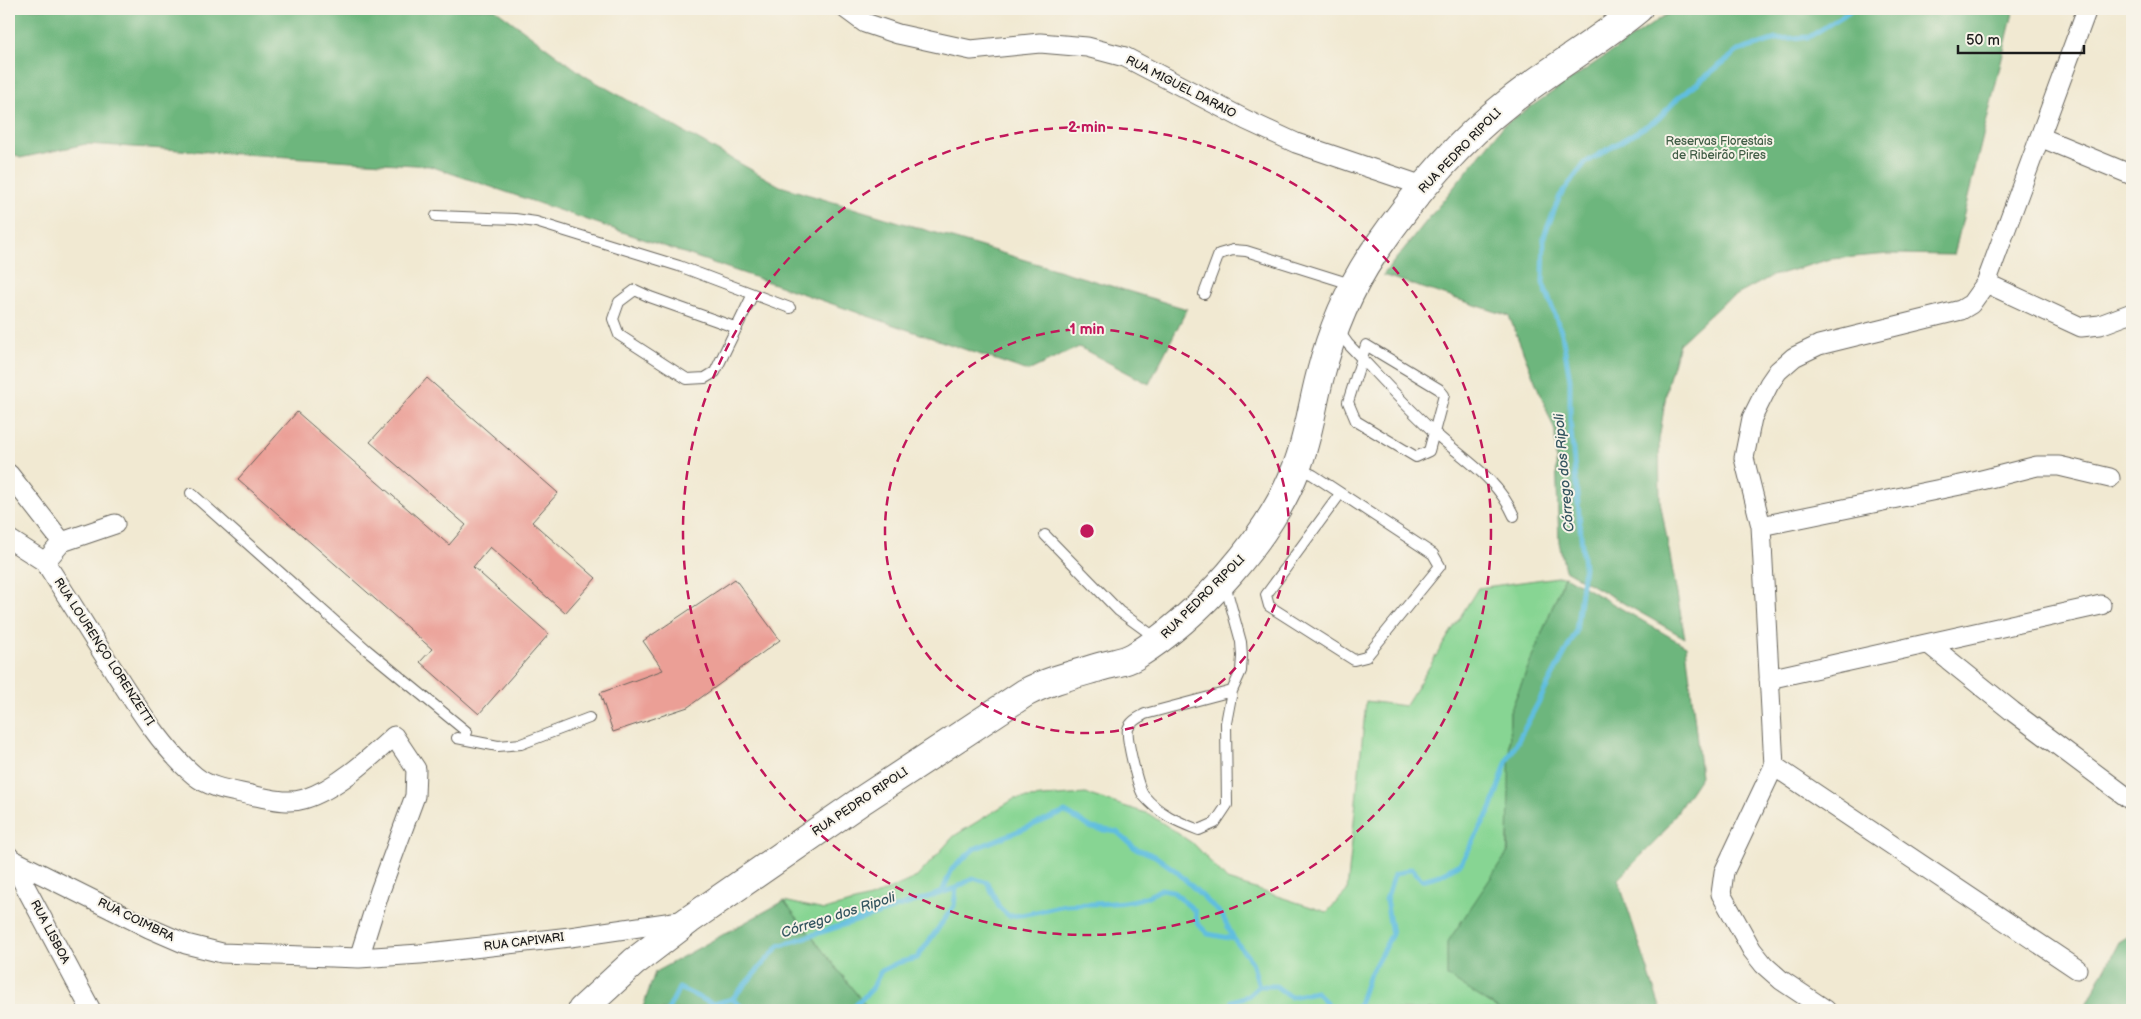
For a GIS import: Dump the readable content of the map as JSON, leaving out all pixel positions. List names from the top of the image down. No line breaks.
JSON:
{"streets":{"street":["RUA MIGUEL DARAIO","RUA PEDRO RIPOLI","RUA LOURENÇO LORENZETTI","RUA COIMBRA","RUA LISBOA","RUA CAPIVARI"]},"crossings":[["RUA MIGUEL DARAIO","RUA PEDRO RIPOLI"],["RUA PEDRO RIPOLI","RUA CAPIVARI"],["RUA LOURENÇO LORENZETTI","RUA COIMBRA"],["RUA LOURENÇO LORENZETTI","RUA CAPIVARI"],["RUA COIMBRA","RUA LISBOA"],["RUA COIMBRA","RUA CAPIVARI"]],"water":["Córrego dos Ripoli"],"parks":["Reservas Florestais de Ribeirão Pires"],"scale_bar":"50 m","rings":["2 min","1 min"]}
